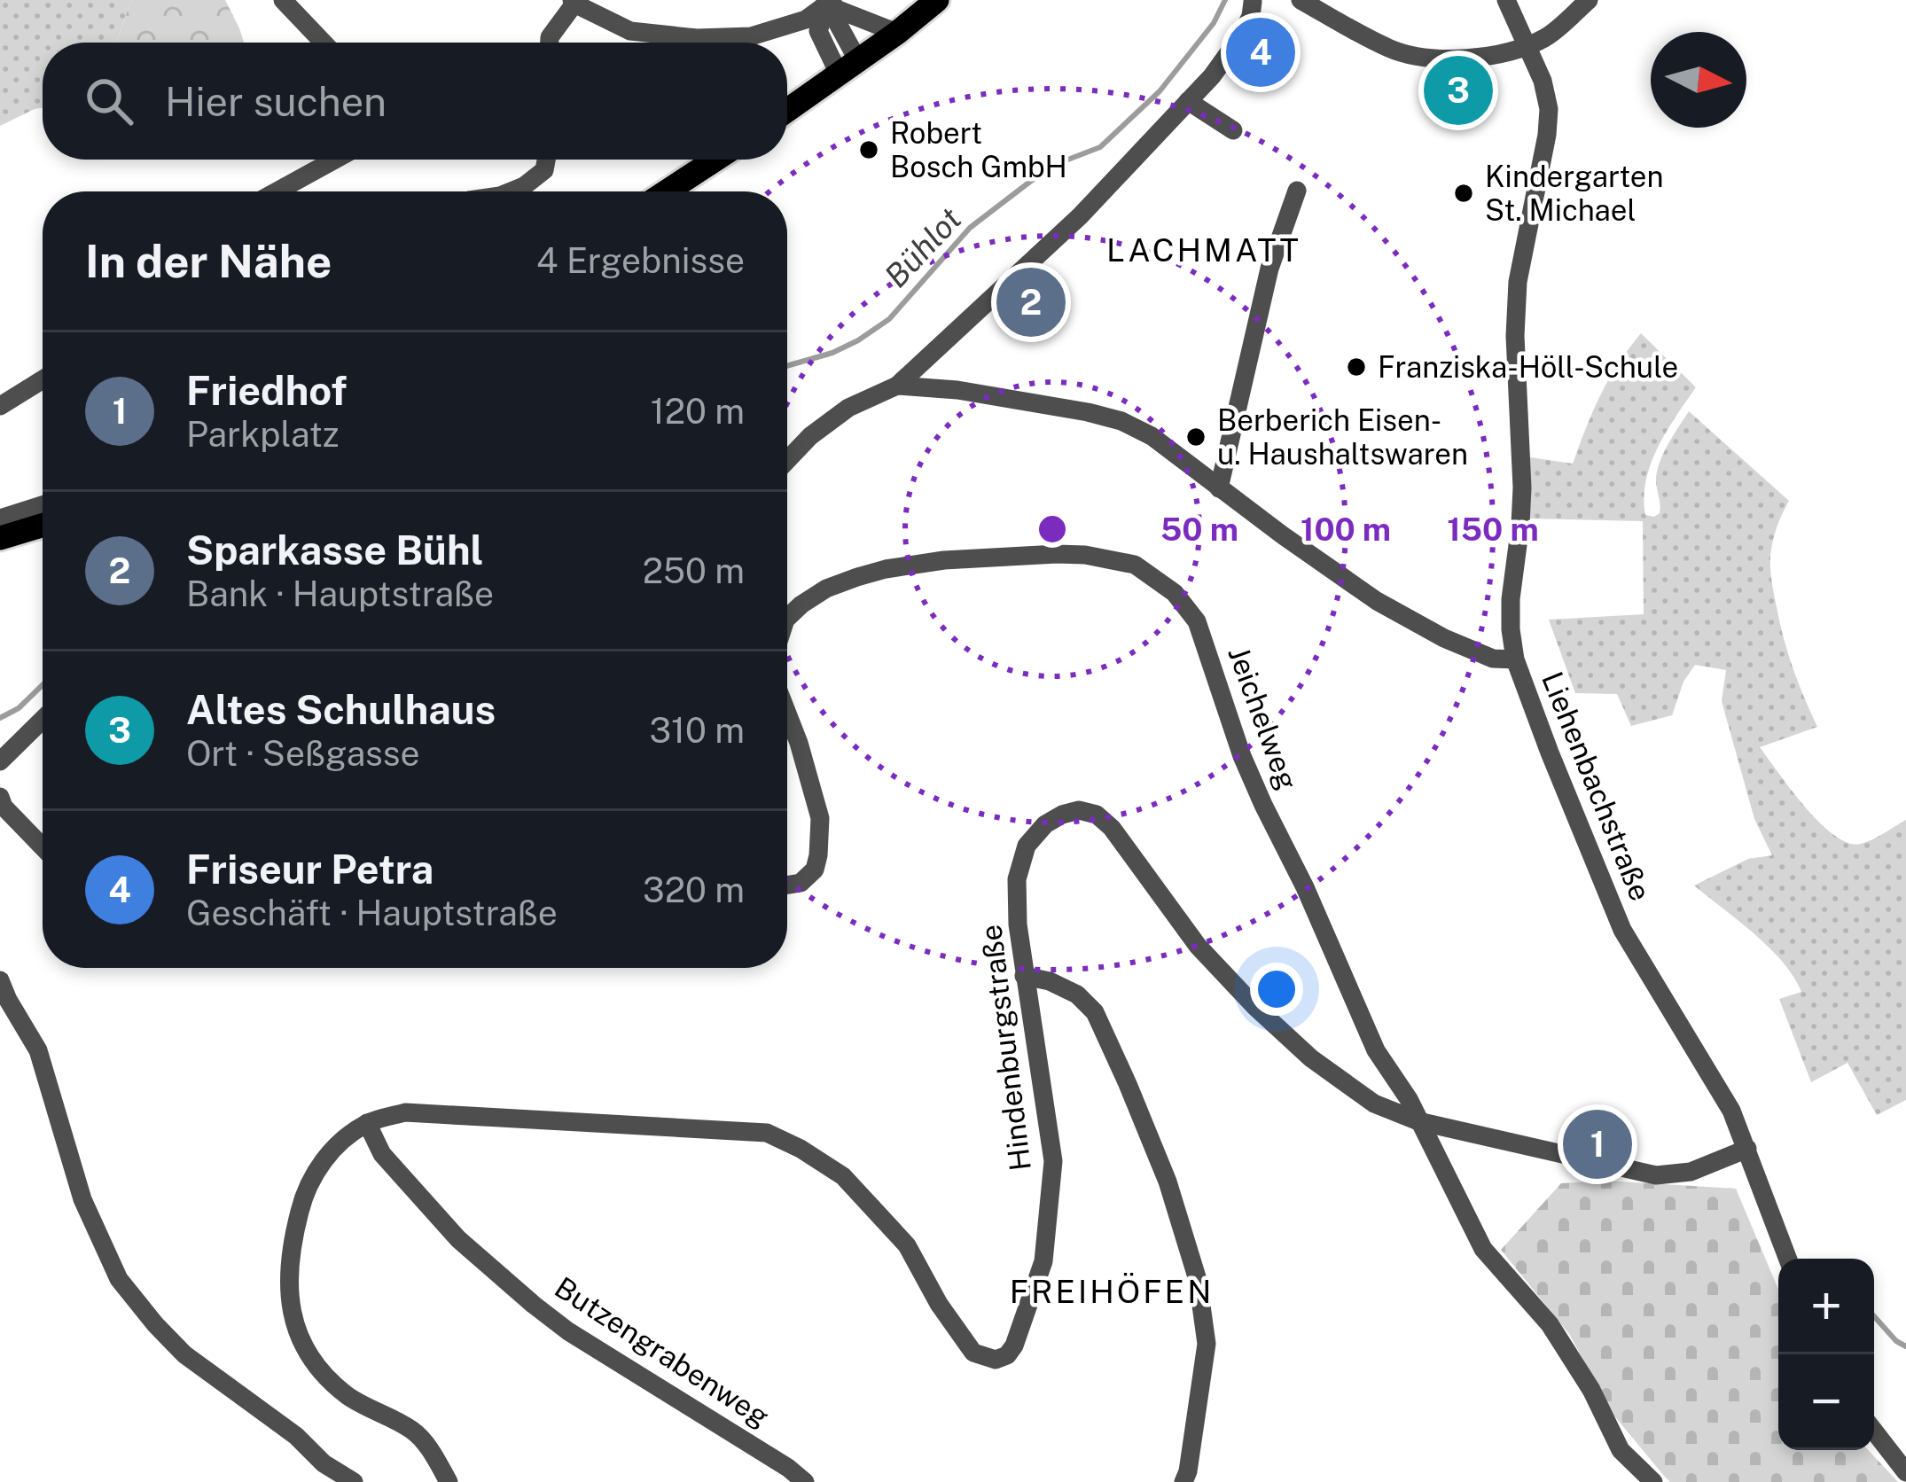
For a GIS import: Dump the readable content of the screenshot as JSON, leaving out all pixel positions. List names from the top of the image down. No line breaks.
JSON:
{"streets":{"street":["Jeichelweg","Liehenbachstraße","Hindenburgstraße","Butzengrabenweg"]},"crossings":[["Jeichelweg","Hindenburgstraße"],["Liehenbachstraße","Hindenburgstraße"],["Hindenburgstraße","Butzengrabenweg"]],"districts":["LACHMATT","FREIHÖFEN"],"water":["Bühlot"],"places":["Robert Bosch GmbH","Kindergarten St. Michael","Franziska-Höll-Schule","Berberich Eisen- u. Haushaltswaren"],"north":"right","page":{"pins":["4","3","2","1"],"search":"Hier suchen","heading":["In der Nähe","4 Ergebnisse"],"list":[{"mark":"1","name":"Friedhof","note":"Parkplatz","value":"120 m"},{"mark":"2","name":"Sparkasse Bühl","note":"Bank · Hauptstraße","value":"250 m"},{"mark":"3","name":"Altes Schulhaus","note":"Ort · Seßgasse","value":"310 m"},{"mark":"4","name":"Friseur Petra","note":"Geschäft · Hauptstraße","value":"320 m"}],"map_buttons":["+","−"]},"rings":["50 m","100 m","150 m"]}
